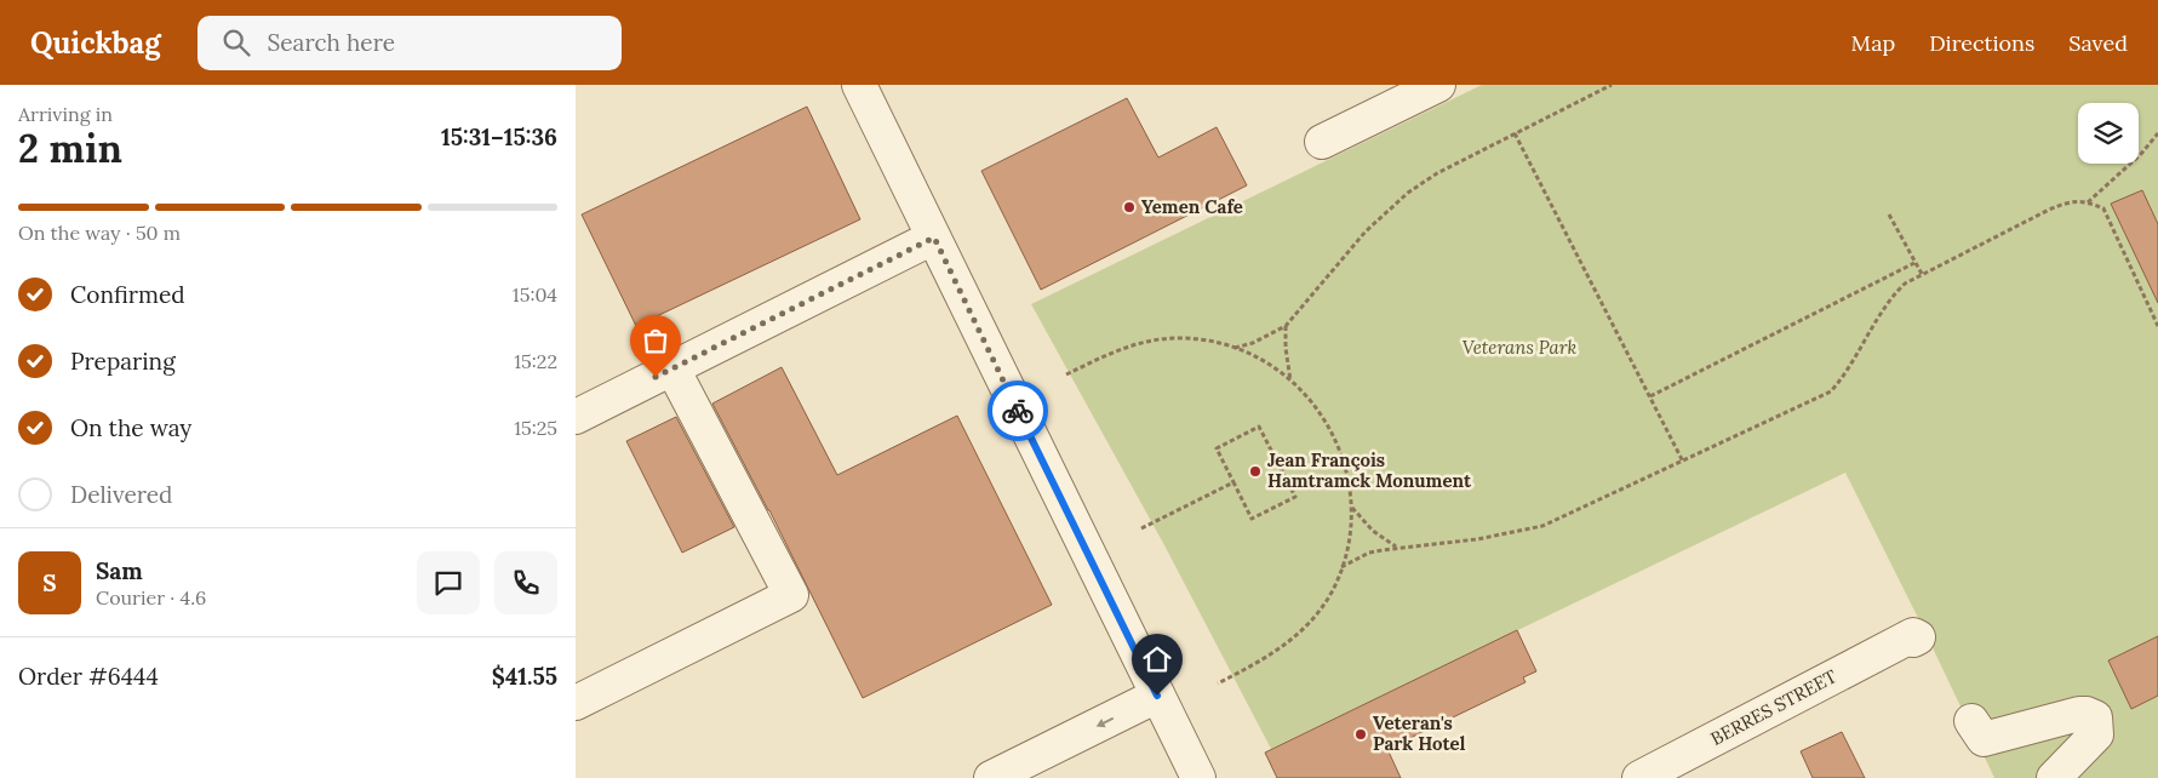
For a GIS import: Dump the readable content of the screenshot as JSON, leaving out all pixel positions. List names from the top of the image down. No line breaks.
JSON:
{"streets":{"street":["BERRES STREET"]},"parks":["Veterans Park"],"places":["Yemen Cafe","Jean François Hamtramck Monument","Veteran's Park Hotel"],"page":{"header":"Quickbag","search":"Search here","nav":["Map","Directions","Saved"],"heading":["2 min","Arriving in","15:31–15:36"],"panel":["Sam","Courier · 4.6","Order #6444","$41.55"],"bar":"On the way · 50 m","list":[["Confirmed","15:04"],["Preparing","15:22"],["On the way","15:25"],"Delivered"],"round":"S"}}
